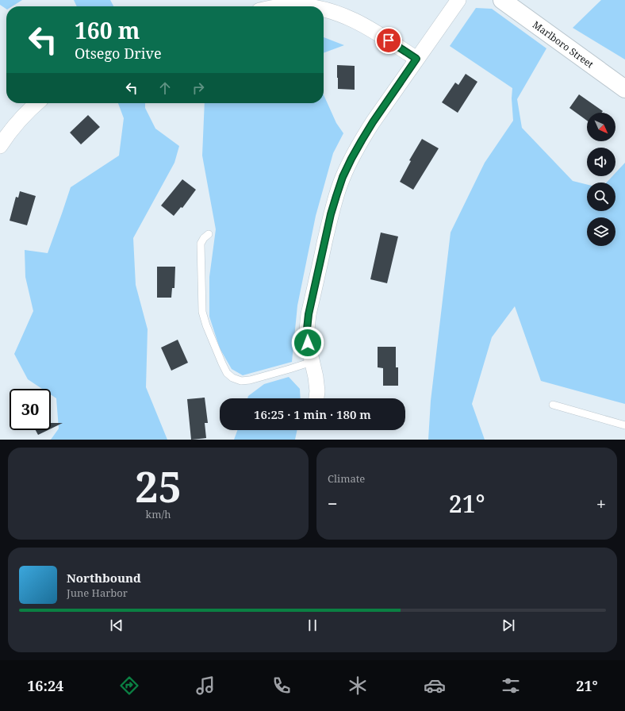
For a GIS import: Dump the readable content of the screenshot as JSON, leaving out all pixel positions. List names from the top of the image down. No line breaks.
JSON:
{"streets":{"street":["Marlboro Street"]},"north":"bottom right","page":{"turn":["160 m","Otsego Drive"],"limit":"30","trip":"16:25 · 1 min · 180 m","tile":[["25","km/h"],"Climate"],"heat":["−","21°","+"],"song":["Northbound","June Harbor"],"tabs":["16:24","21°"]}}
